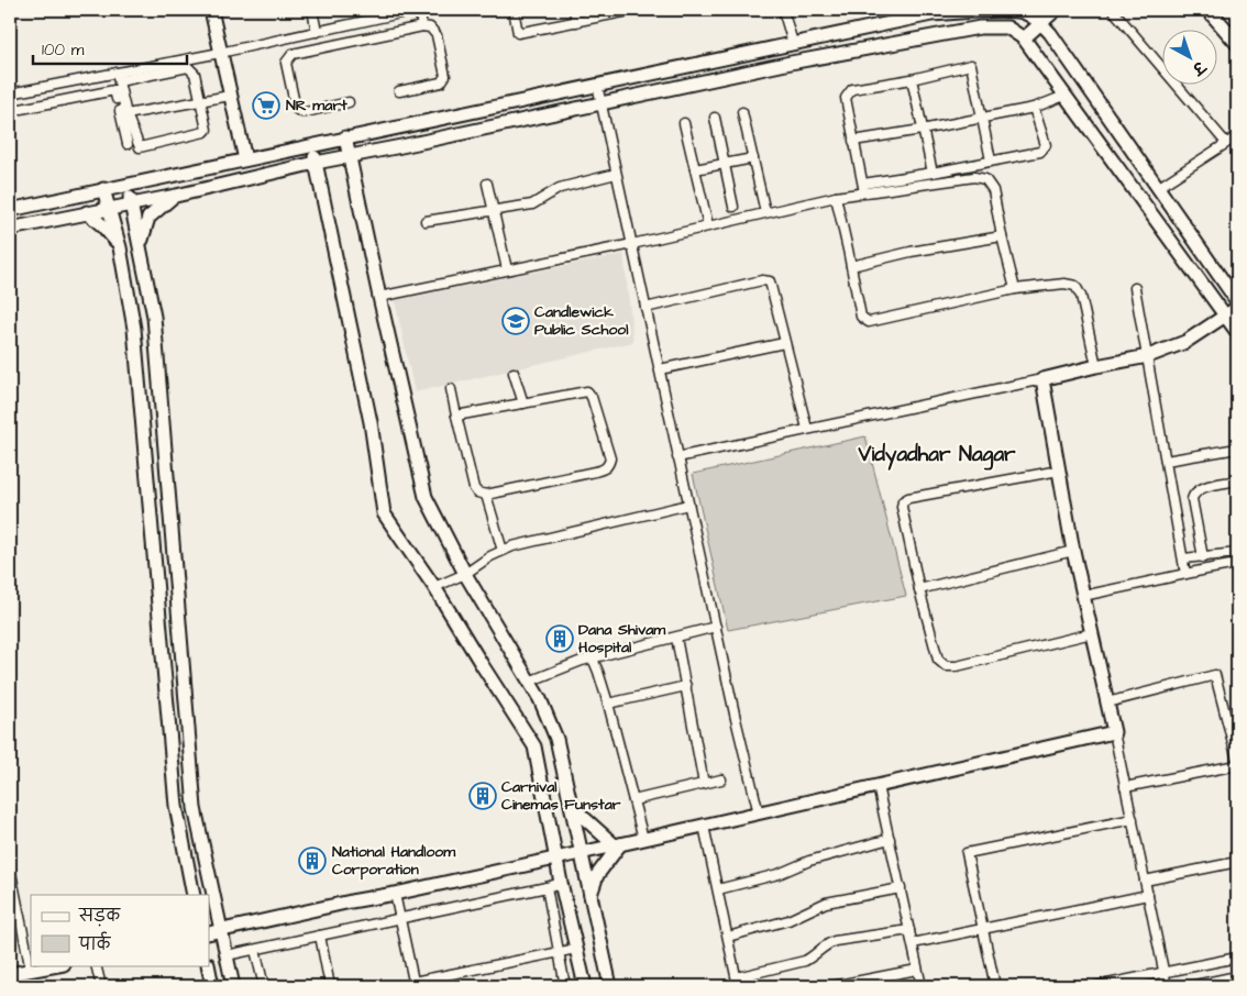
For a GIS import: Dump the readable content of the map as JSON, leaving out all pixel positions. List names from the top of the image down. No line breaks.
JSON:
{"districts":["Vidyadhar Nagar"],"places":{"supermarket":["NR mart"],"school or university":["Candlewick Public School"],"building":["Dana Shivam Hospital","Carnival Cinemas Funstar","National Handloom Corporation"]},"legend":["सड़क","पार्क"],"scale_bar":"100 m","north":"bottom right"}
